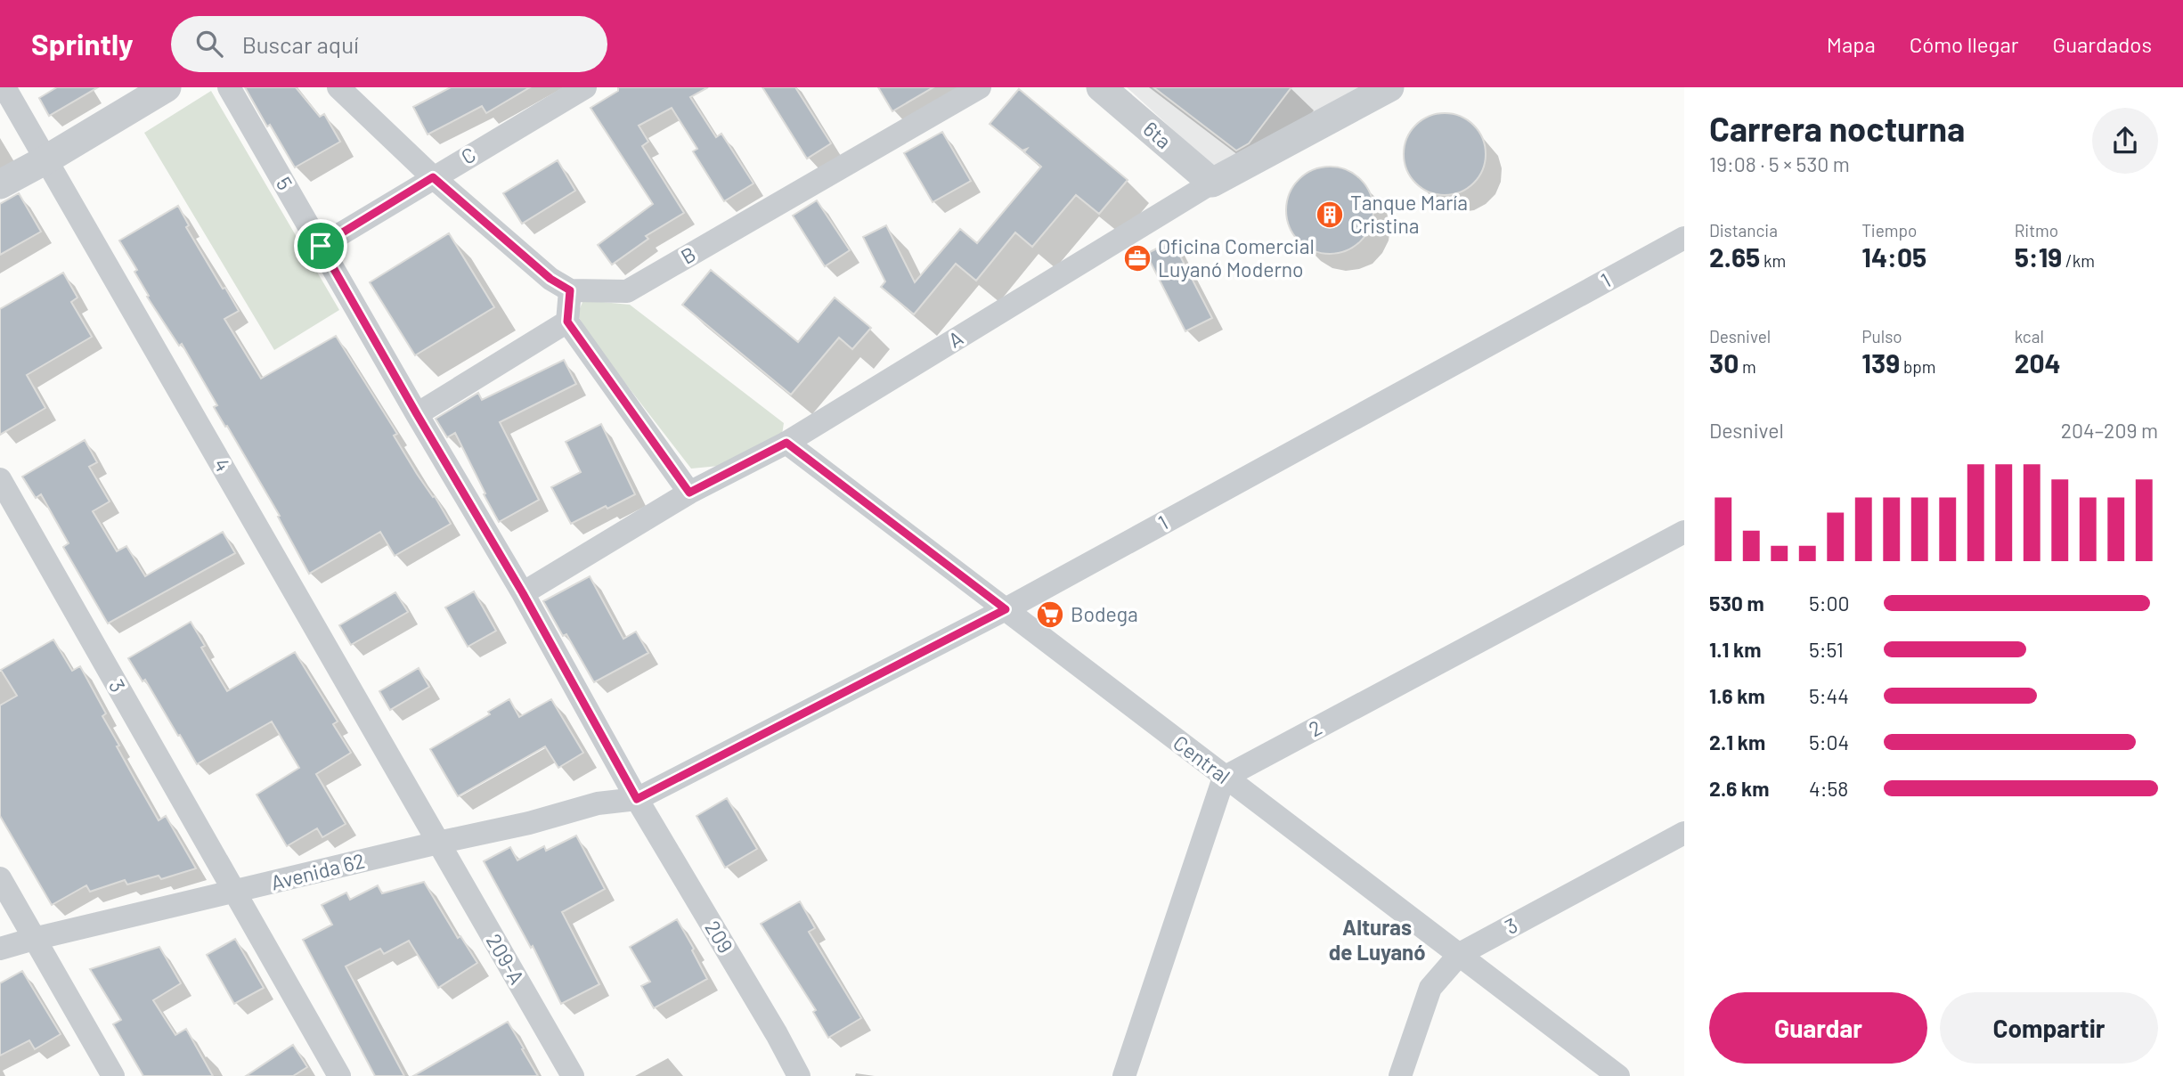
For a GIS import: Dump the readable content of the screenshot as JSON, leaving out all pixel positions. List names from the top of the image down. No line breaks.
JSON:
{"streets":{"street":["6ta","C","5","B","1","A","4","3","2","Central","Avenida 62","209","209-A"]},"crossings":[["6ta","A"],["C","5"],["5","1"],["5","A"],["5","Avenida 62"],["5","209"],["1","Central"],["1","Avenida 62"],["1","209"],["A","Central"],["4","Avenida 62"],["4","209-A"],["3","Central"],["3","Avenida 62"],["2","Central"],["Avenida 62","209"],["Avenida 62","209-A"]],"districts":["Alturas de Luyanó"],"places":{"building":["Tanque María Cristina"],"office":["Oficina Comercial Luyanó Moderno"],"supermarket":["Bodega"]},"page":{"header":"Sprintly","search":"Buscar aquí","nav":["Mapa","Cómo llegar","Guardados"],"heading":["Carrera nocturna","19:08 · 5 × 530 m"],"stats":[["Distancia","2.65 km"],["Tiempo","14:05"],["Ritmo","5:19 /km"],["Desnivel","30 m"],["Pulso","139 bpm"],["kcal","204"]],"chart":["Desnivel","204–209 m"],"list":[{"name":"530 m","note":"5:00"},{"name":"1.1 km","note":"5:51"},{"name":"1.6 km","note":"5:44"},{"name":"2.1 km","note":"5:04"},{"name":"2.6 km","note":"4:58"}],"buttons":["Guardar","Compartir"]}}
